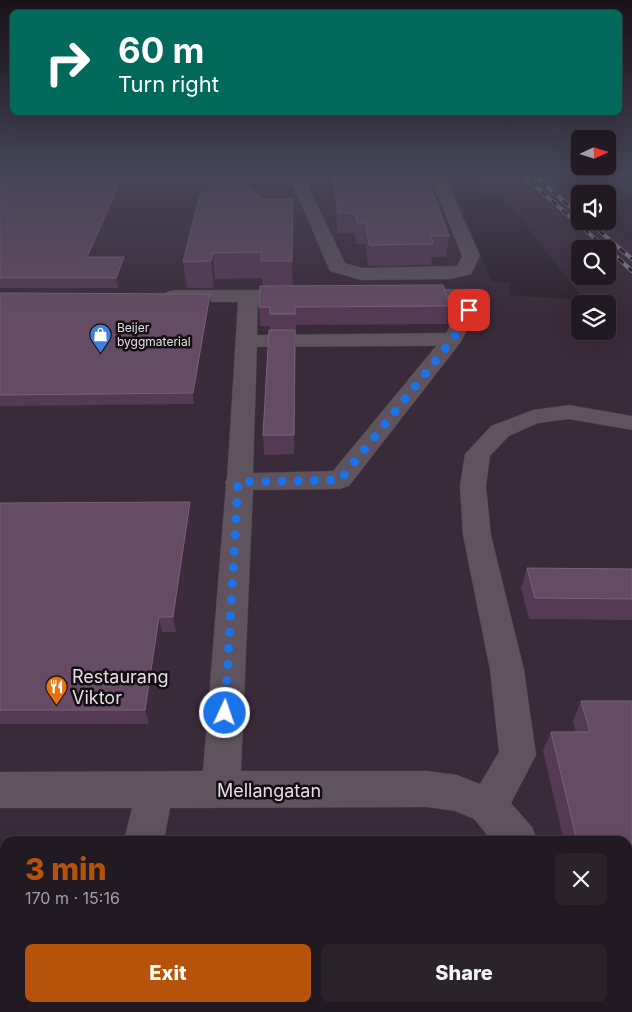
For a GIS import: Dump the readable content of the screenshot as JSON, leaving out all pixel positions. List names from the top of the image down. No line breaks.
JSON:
{"streets":{"street":["Mellangatan"]},"places":{"shop":["Beijer byggmaterial"],"restaurant":["Restaurang Viktor"]},"north":"right","page":{"turn":["60 m","Turn right"],"heading":["3 min","170 m · 15:16"],"buttons":["Exit","Share"]}}
